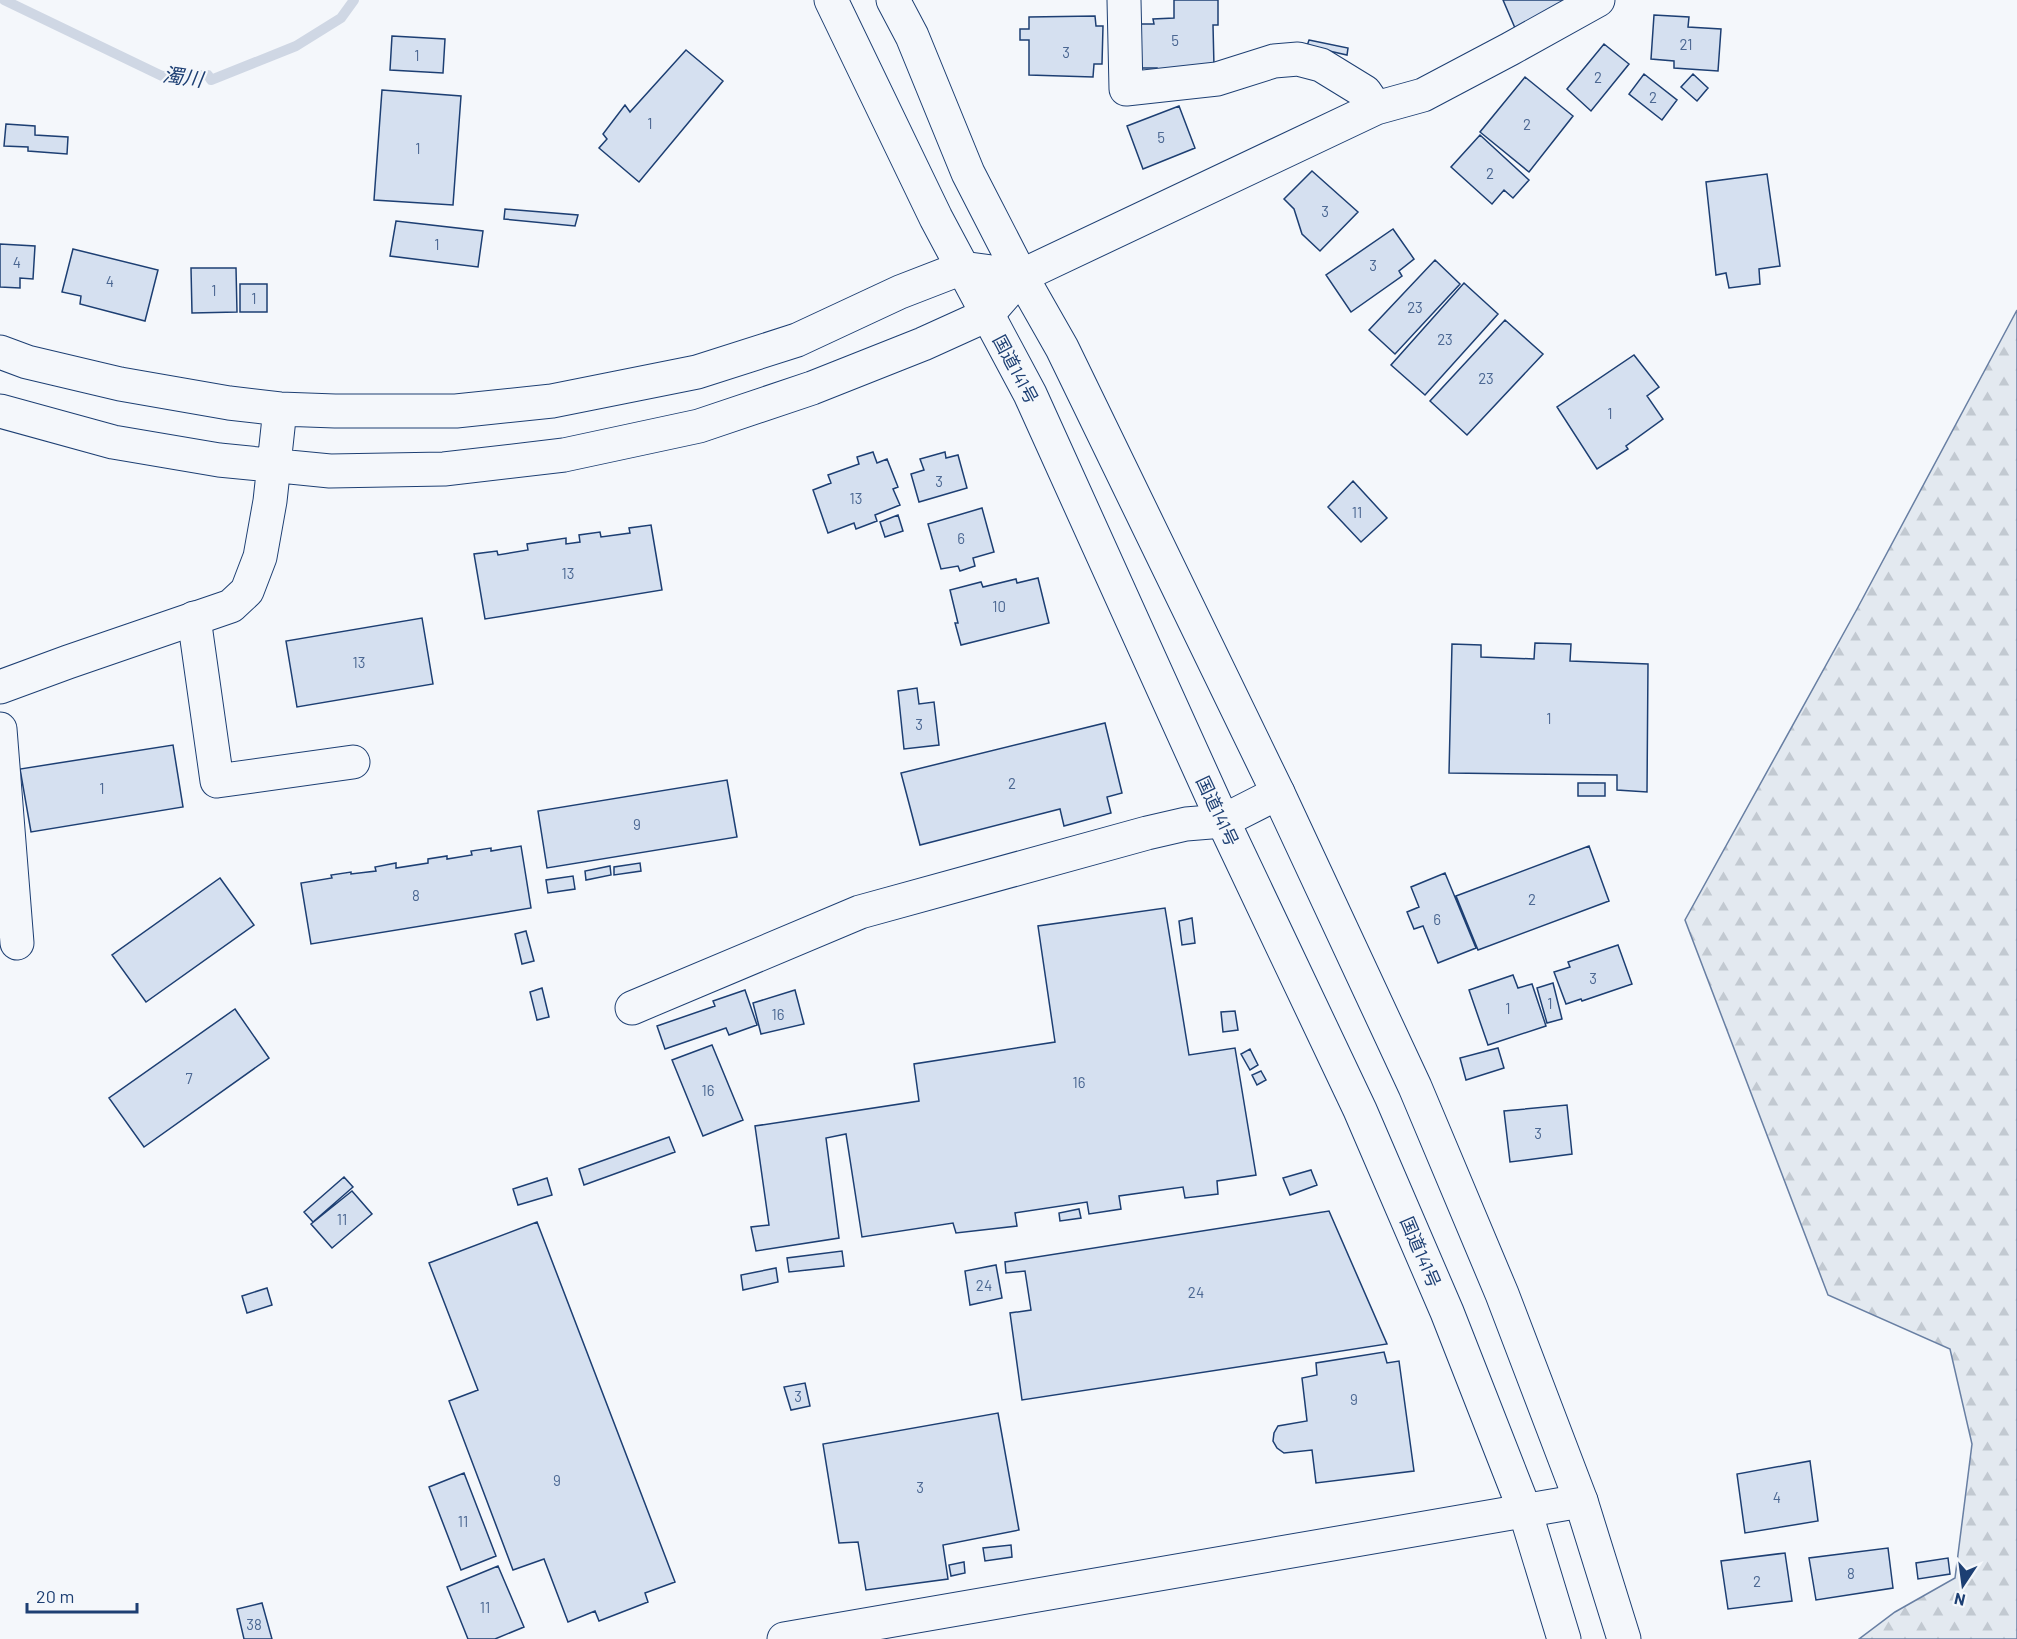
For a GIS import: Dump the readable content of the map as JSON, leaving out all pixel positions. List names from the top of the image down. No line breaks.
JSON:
{"streets":{"main road":["国道141号"]},"water":["濁川"],"house_numbers":["5","21","3","1","2","2","1","2","5","1","2","3","1","4","3","4","1","1","23","23","23","1","3","13","11","6","13","10","13","1","3","2","1","9","8","2","6","3","1","1","16","7","16","16","3","11","24","24","3","9","9","3","4","11","8","2","11","38"],"scale_bar":"20 m","north":"bottom"}
